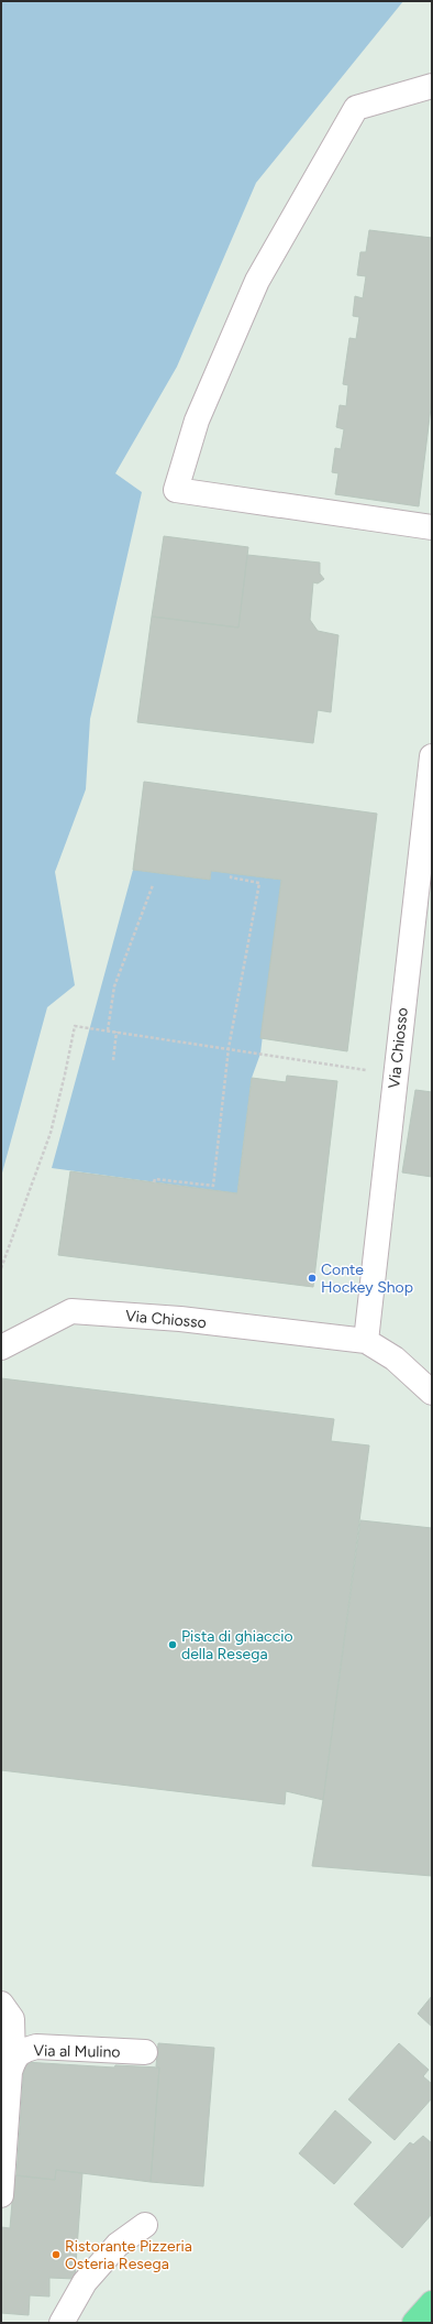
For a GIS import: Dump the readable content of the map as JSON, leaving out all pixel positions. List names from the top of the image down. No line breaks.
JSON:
{"streets":{"street":["Via Chiosso","Via al Mulino"]},"places":["Conte Hockey Shop","Pista di ghiaccio della Resega","Ristorante Pizzeria Osteria Resega"]}
